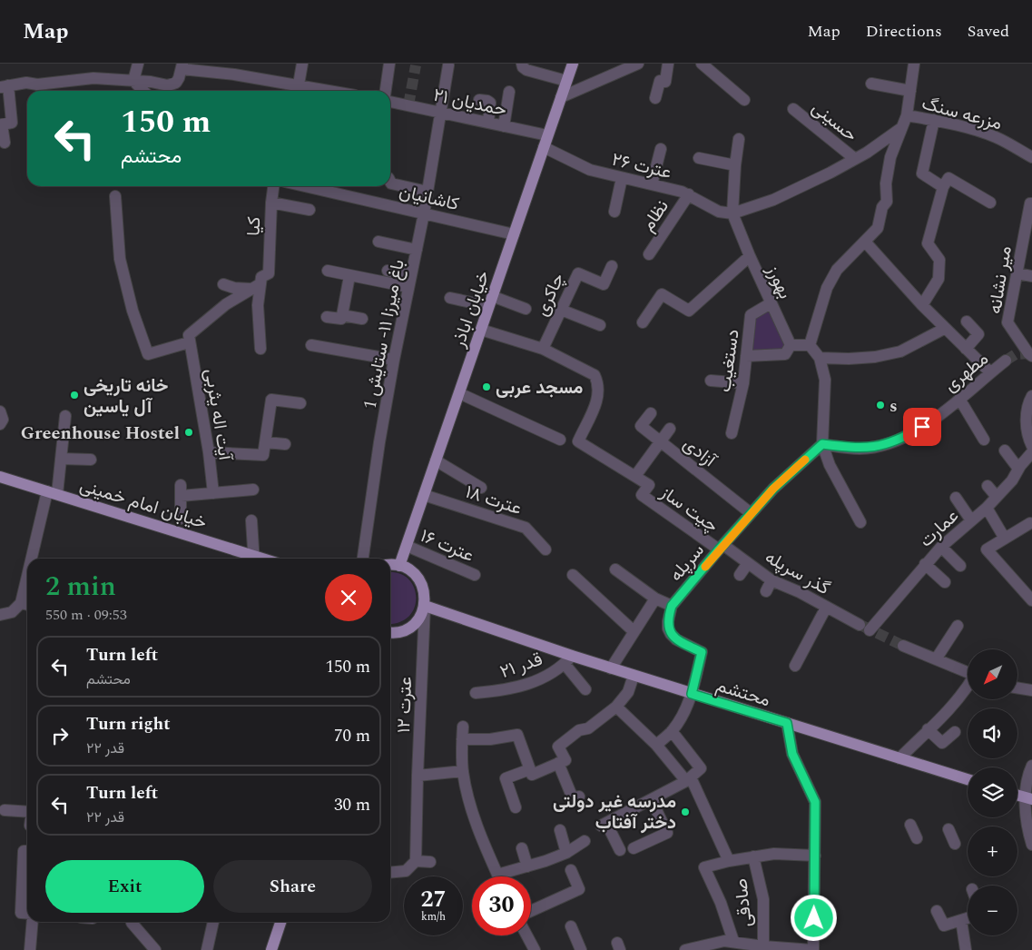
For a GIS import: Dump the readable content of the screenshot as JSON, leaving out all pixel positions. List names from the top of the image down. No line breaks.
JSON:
{"streets":{"main road":["خیابان اباذر","خیابان امام خمینی","محتشم"],"street":["حمدیان ۲۱","مزرعه سنگ","حسینی","عترت ۲۶","کاشانیان","نظام","کیا","میر نشانه","بهورز","چاکری","باغ میرزا ۱۱- ستایش 1","دستغیب","مطهری","آیت اله یثربی","آزادی","عترت ۱۸","چیت ساز","عمارت","عترت ۱۶","سرپله","گذر سرپله","قدر ۲۱","عترت ۱۲","صادقی"]},"crossings":[["حمدیان ۲۱","خیابان اباذر"],["حمدیان ۲۱","باغ میرزا ۱۱- ستایش 1"],["عترت ۲۶","نظام"],["عترت ۲۶","بهورز"],["عترت ۲۶","خیابان اباذر"],["کاشانیان","خیابان اباذر"],["کاشانیان","باغ میرزا ۱۱- ستایش 1"],["بهورز","دستغیب"],["خیابان اباذر","عترت ۱۸"],["خیابان اباذر","عترت ۱۶"],["مطهری","سرپله"],["آزادی","سرپله"],["چیت ساز","سرپله"],["چیت ساز","گذر سرپله"],["سرپله","گذر سرپله"],["قدر ۲۱","محتشم"],["محتشم","عترت ۱۲"]],"places":["مسجد عربی","خانه تاریخی آل یاسین","s","Greenhouse Hostel","مدرسه غیر دولتی دختر آفتاب"],"north":"bottom left","page":{"header":"Map","nav":["Map","Directions","Saved"],"turn":["150 m","محتشم"],"heading":["2 min","550 m · 09:53"],"list":[{"name":"Turn left","note":"محتشم","value":"150 m"},{"name":"Turn right","note":"قدر ۲۲","value":"70 m"},{"name":"Turn left","note":"قدر ۲۲","value":"30 m"}],"map_buttons":["+","−"],"buttons":["Exit","Share"],"speed":"27 km/h","limit":"30"}}
